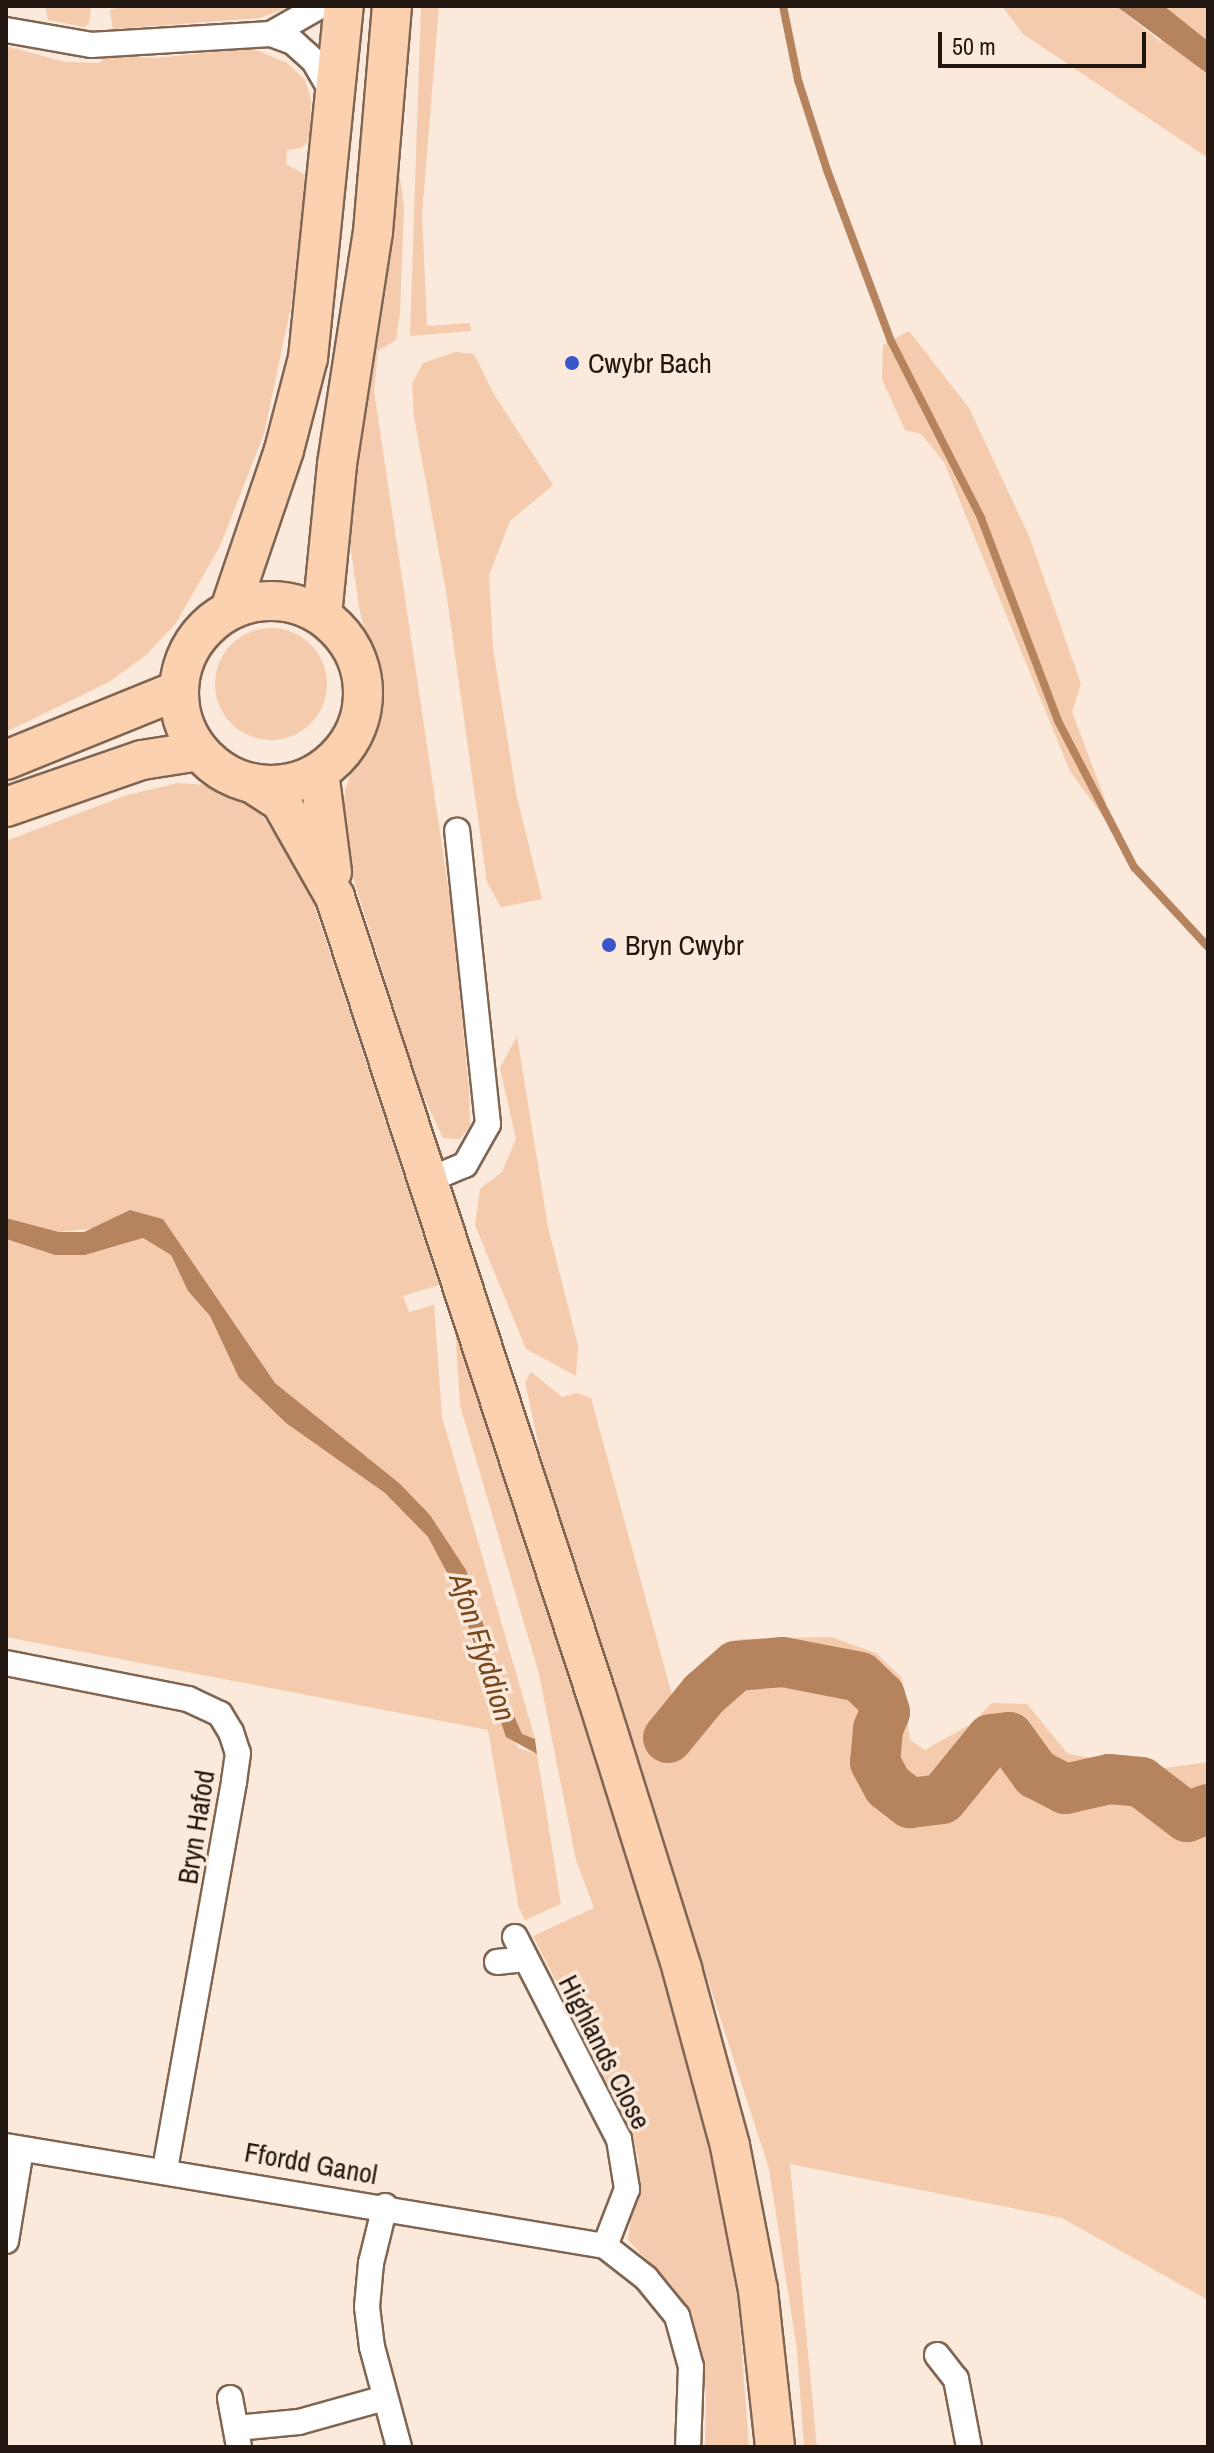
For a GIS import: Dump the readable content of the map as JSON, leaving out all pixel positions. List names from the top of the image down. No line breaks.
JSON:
{"streets":{"street":["Bryn Hafod","Highlands Close","Ffordd Ganol"]},"crossings":[["Bryn Hafod","Ffordd Ganol"],["Highlands Close","Ffordd Ganol"]],"water":["Afon Ffyddion"],"places":["Cwybr Bach","Bryn Cwybr"],"scale_bar":"50 m"}
